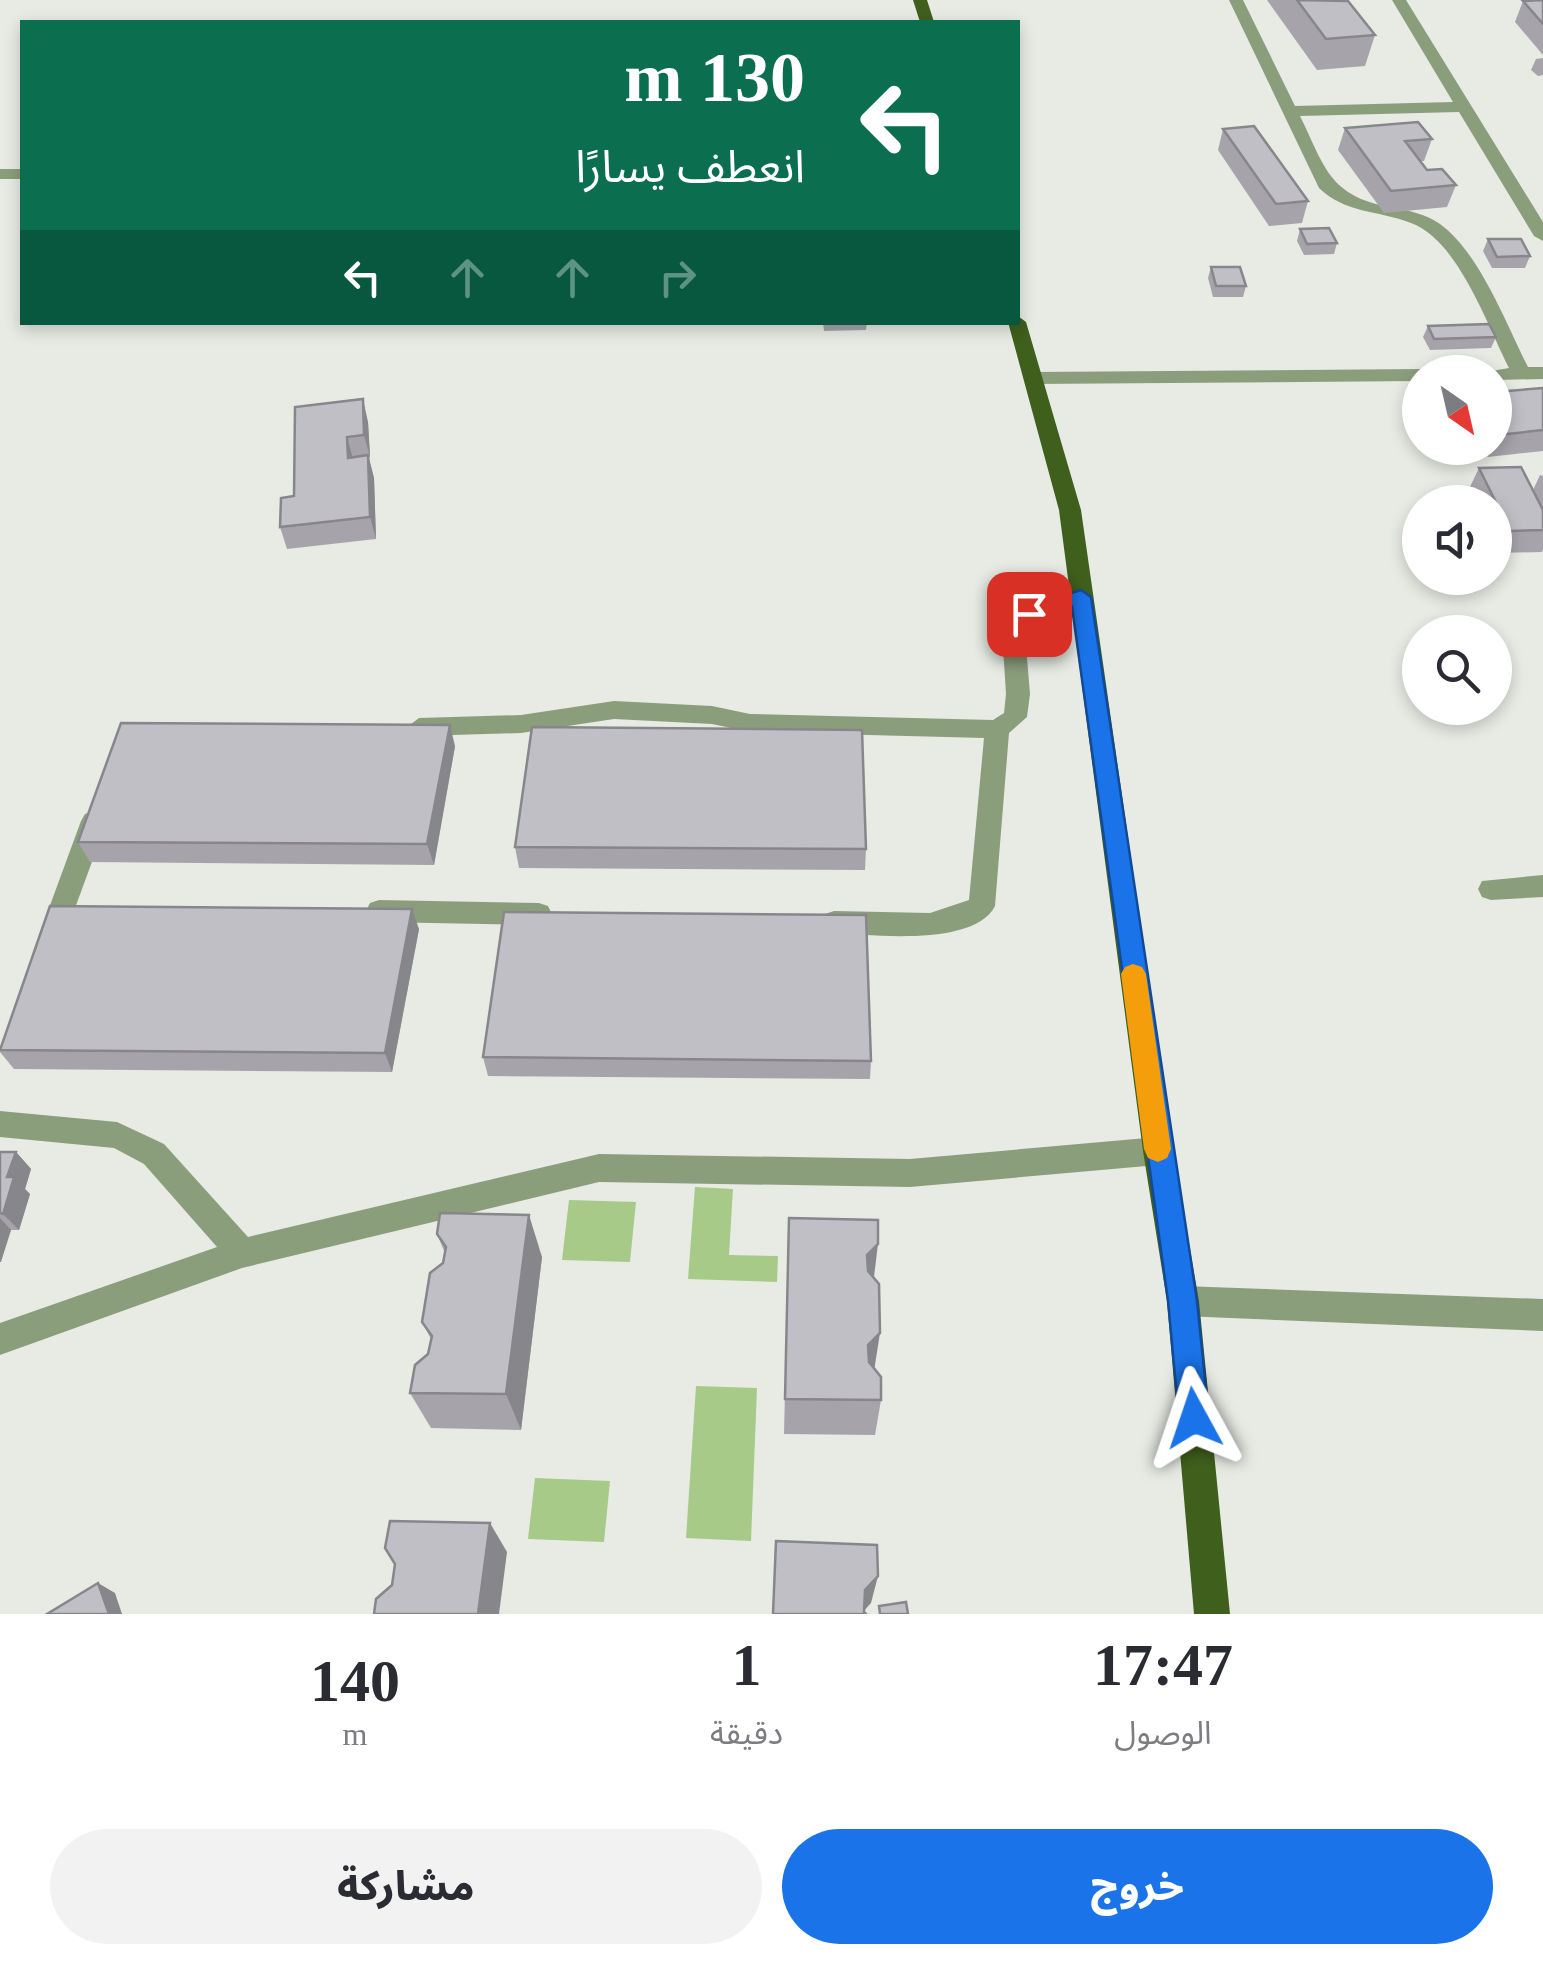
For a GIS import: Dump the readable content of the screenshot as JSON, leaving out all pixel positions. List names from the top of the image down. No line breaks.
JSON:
{"north":"bottom right","page":{"turn":["130 m","انعطف يسارًا"],"eta":["17:47","الوصول","1","دقيقة","140","m"],"buttons":["خروج","مشاركة"]}}
